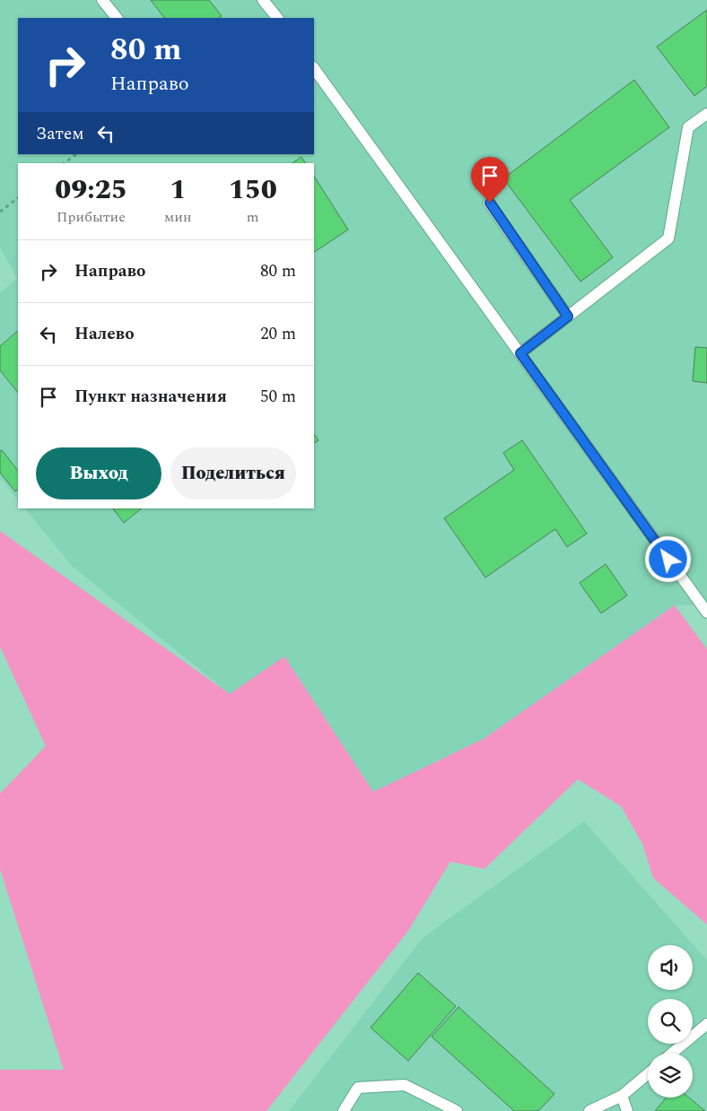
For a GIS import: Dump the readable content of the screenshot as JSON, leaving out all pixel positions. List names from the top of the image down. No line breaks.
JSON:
{"page":{"turn":["80 m","Направо"],"then":"Затем","eta":["09:25","Прибытие","1","мин","150","m"],"list":[{"name":"Направо","value":"80 m"},{"name":"Налево","value":"20 m"},{"name":"Пункт назначения","value":"50 m"}],"buttons":["Выход","Поделиться"]}}
